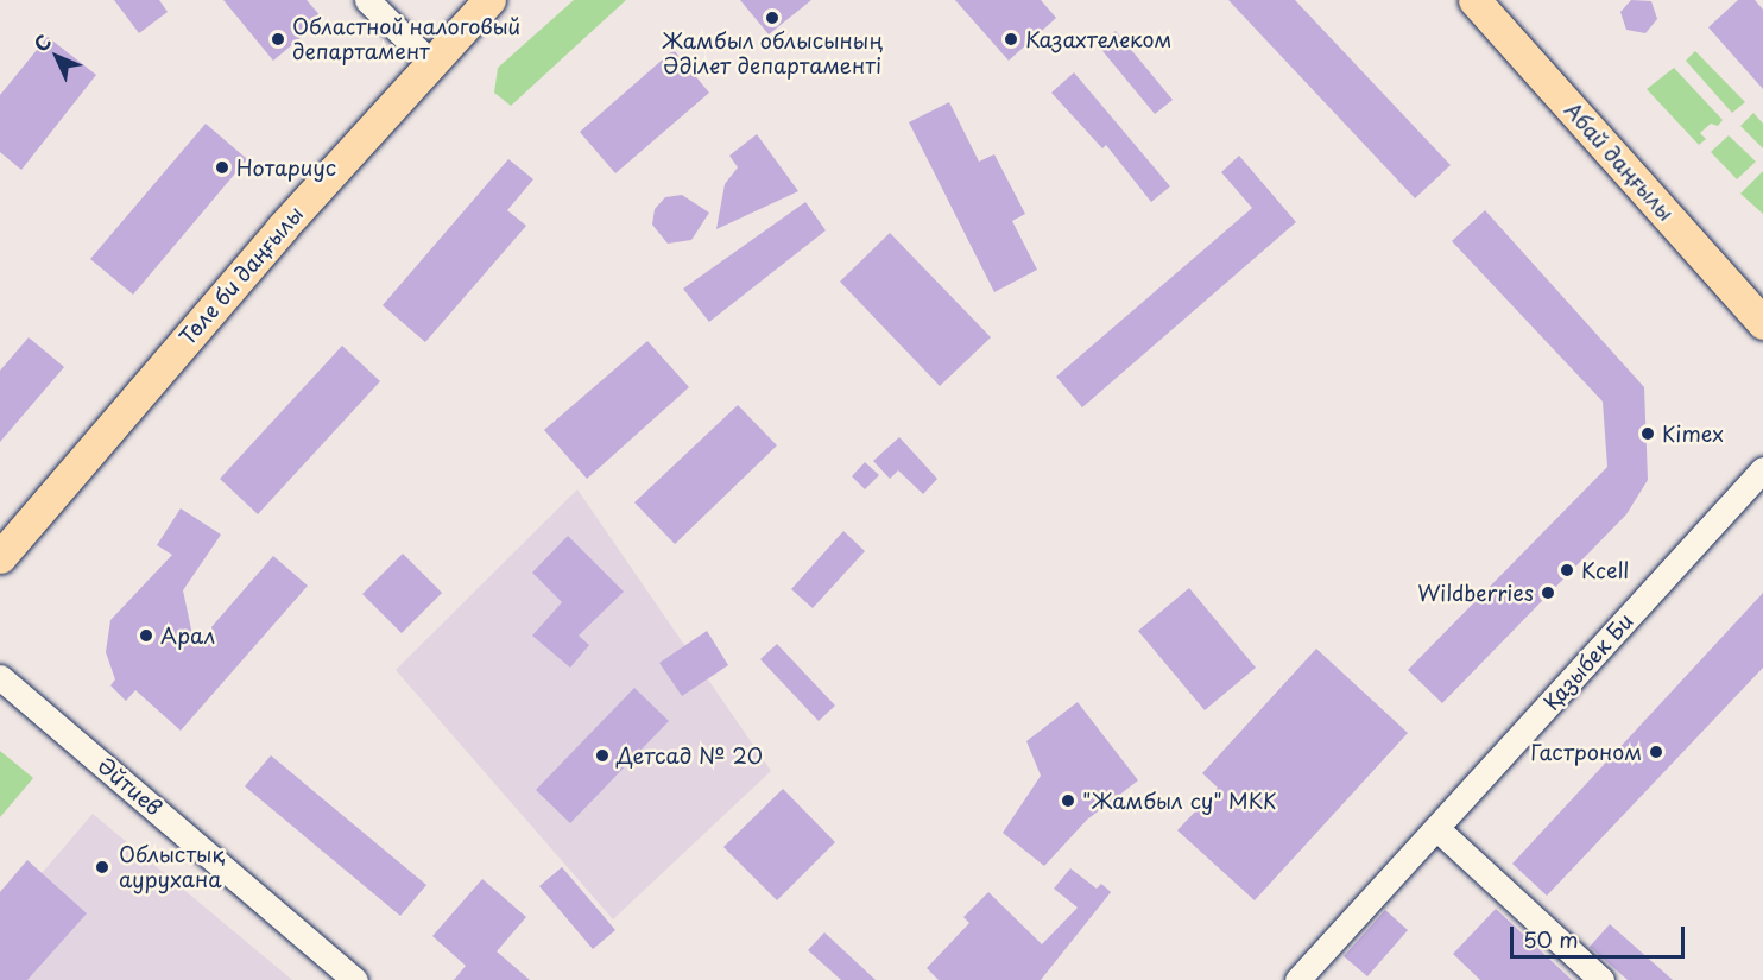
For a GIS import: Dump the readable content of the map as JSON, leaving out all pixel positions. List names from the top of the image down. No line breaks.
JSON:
{"streets":{"main road":["Абай даңғылы","Төле би даңғылы"],"street":["Қазыбек Би","Әйтиев"]},"places":["Жамбыл облысының Әділет департаменті","Областной налоговый департамент","Казахтелеком","Нотариус","Kimex","Kcell","Wildberries","Арал","Гастроном","Детсад № 20","\"Жамбыл су\" МКК","Облыстық аурухана"],"scale_bar":"50 m","north":"top left"}
